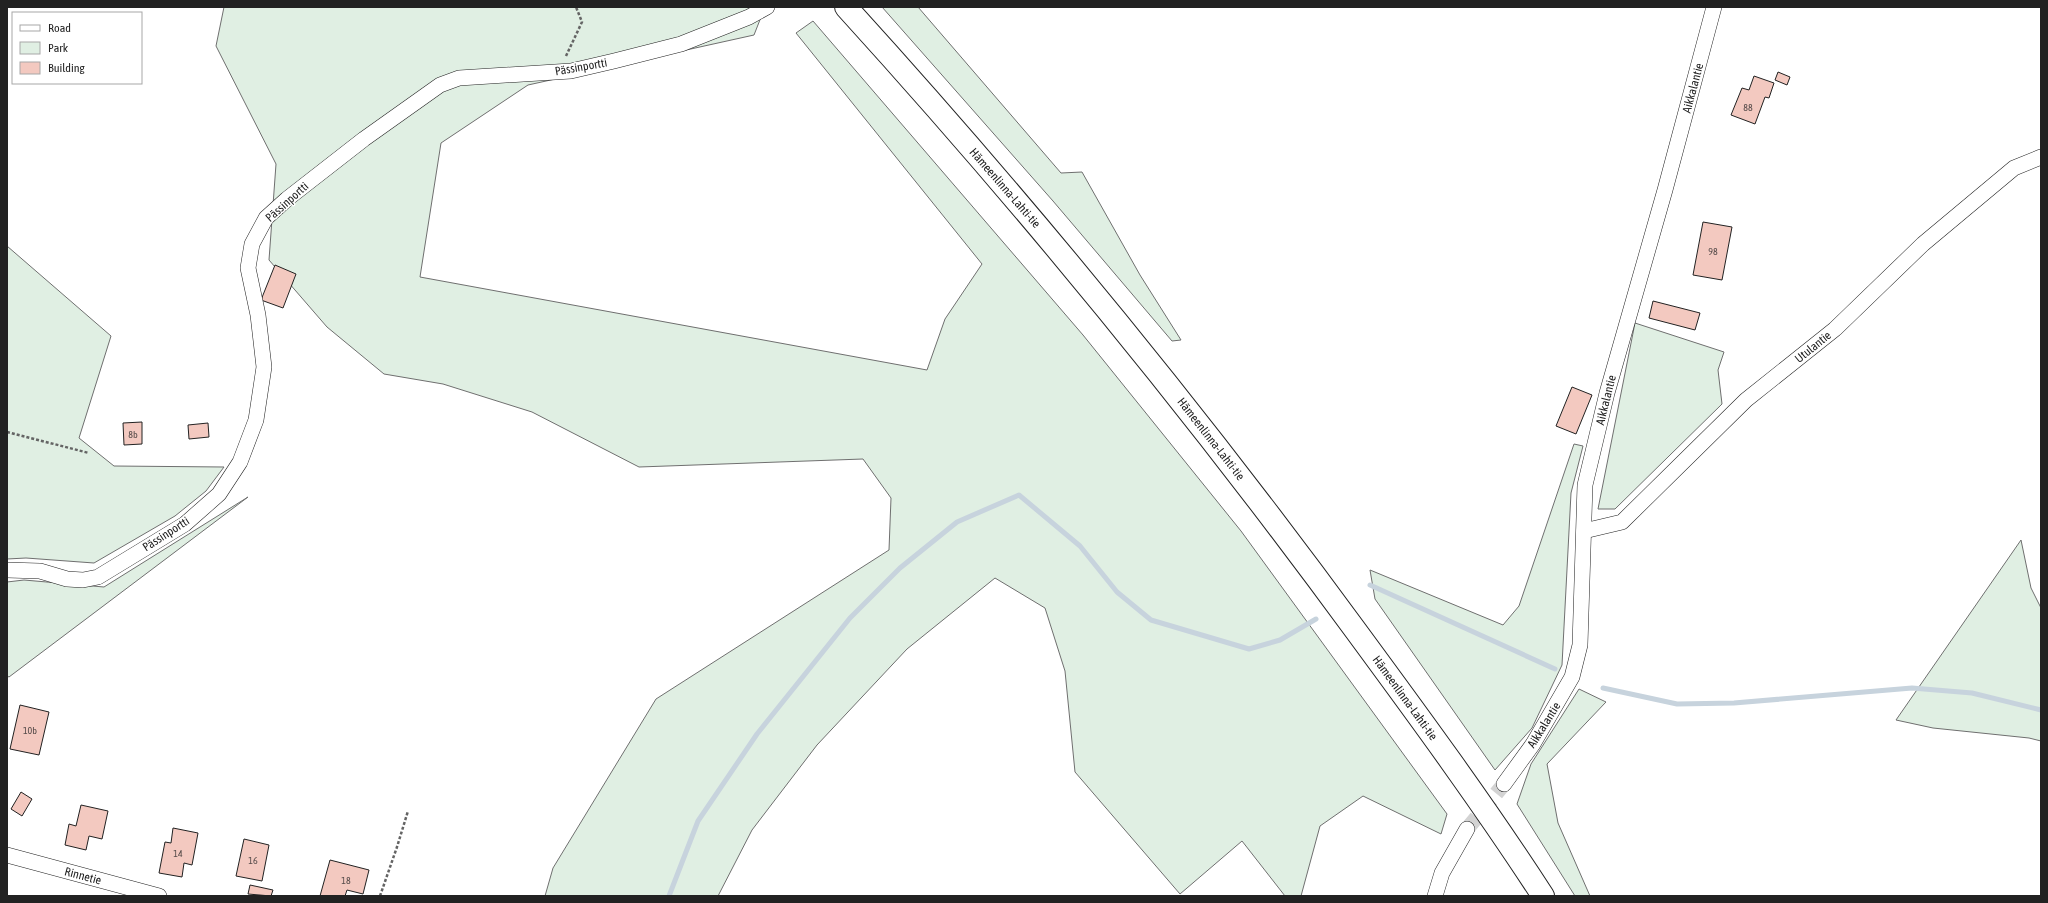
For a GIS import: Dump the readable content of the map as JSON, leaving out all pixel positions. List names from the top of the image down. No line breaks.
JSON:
{"streets":{"highway":["Hämeenlinna-Lahti-tie"],"street":["Pässinportti","Aikkalantie","Utulantie","Rinnetie"]},"crossings":[["Aikkalantie","Utulantie"]],"house_numbers":["88","98","8b","10b","14","16","18"],"legend":["Road","Park","Building"]}
